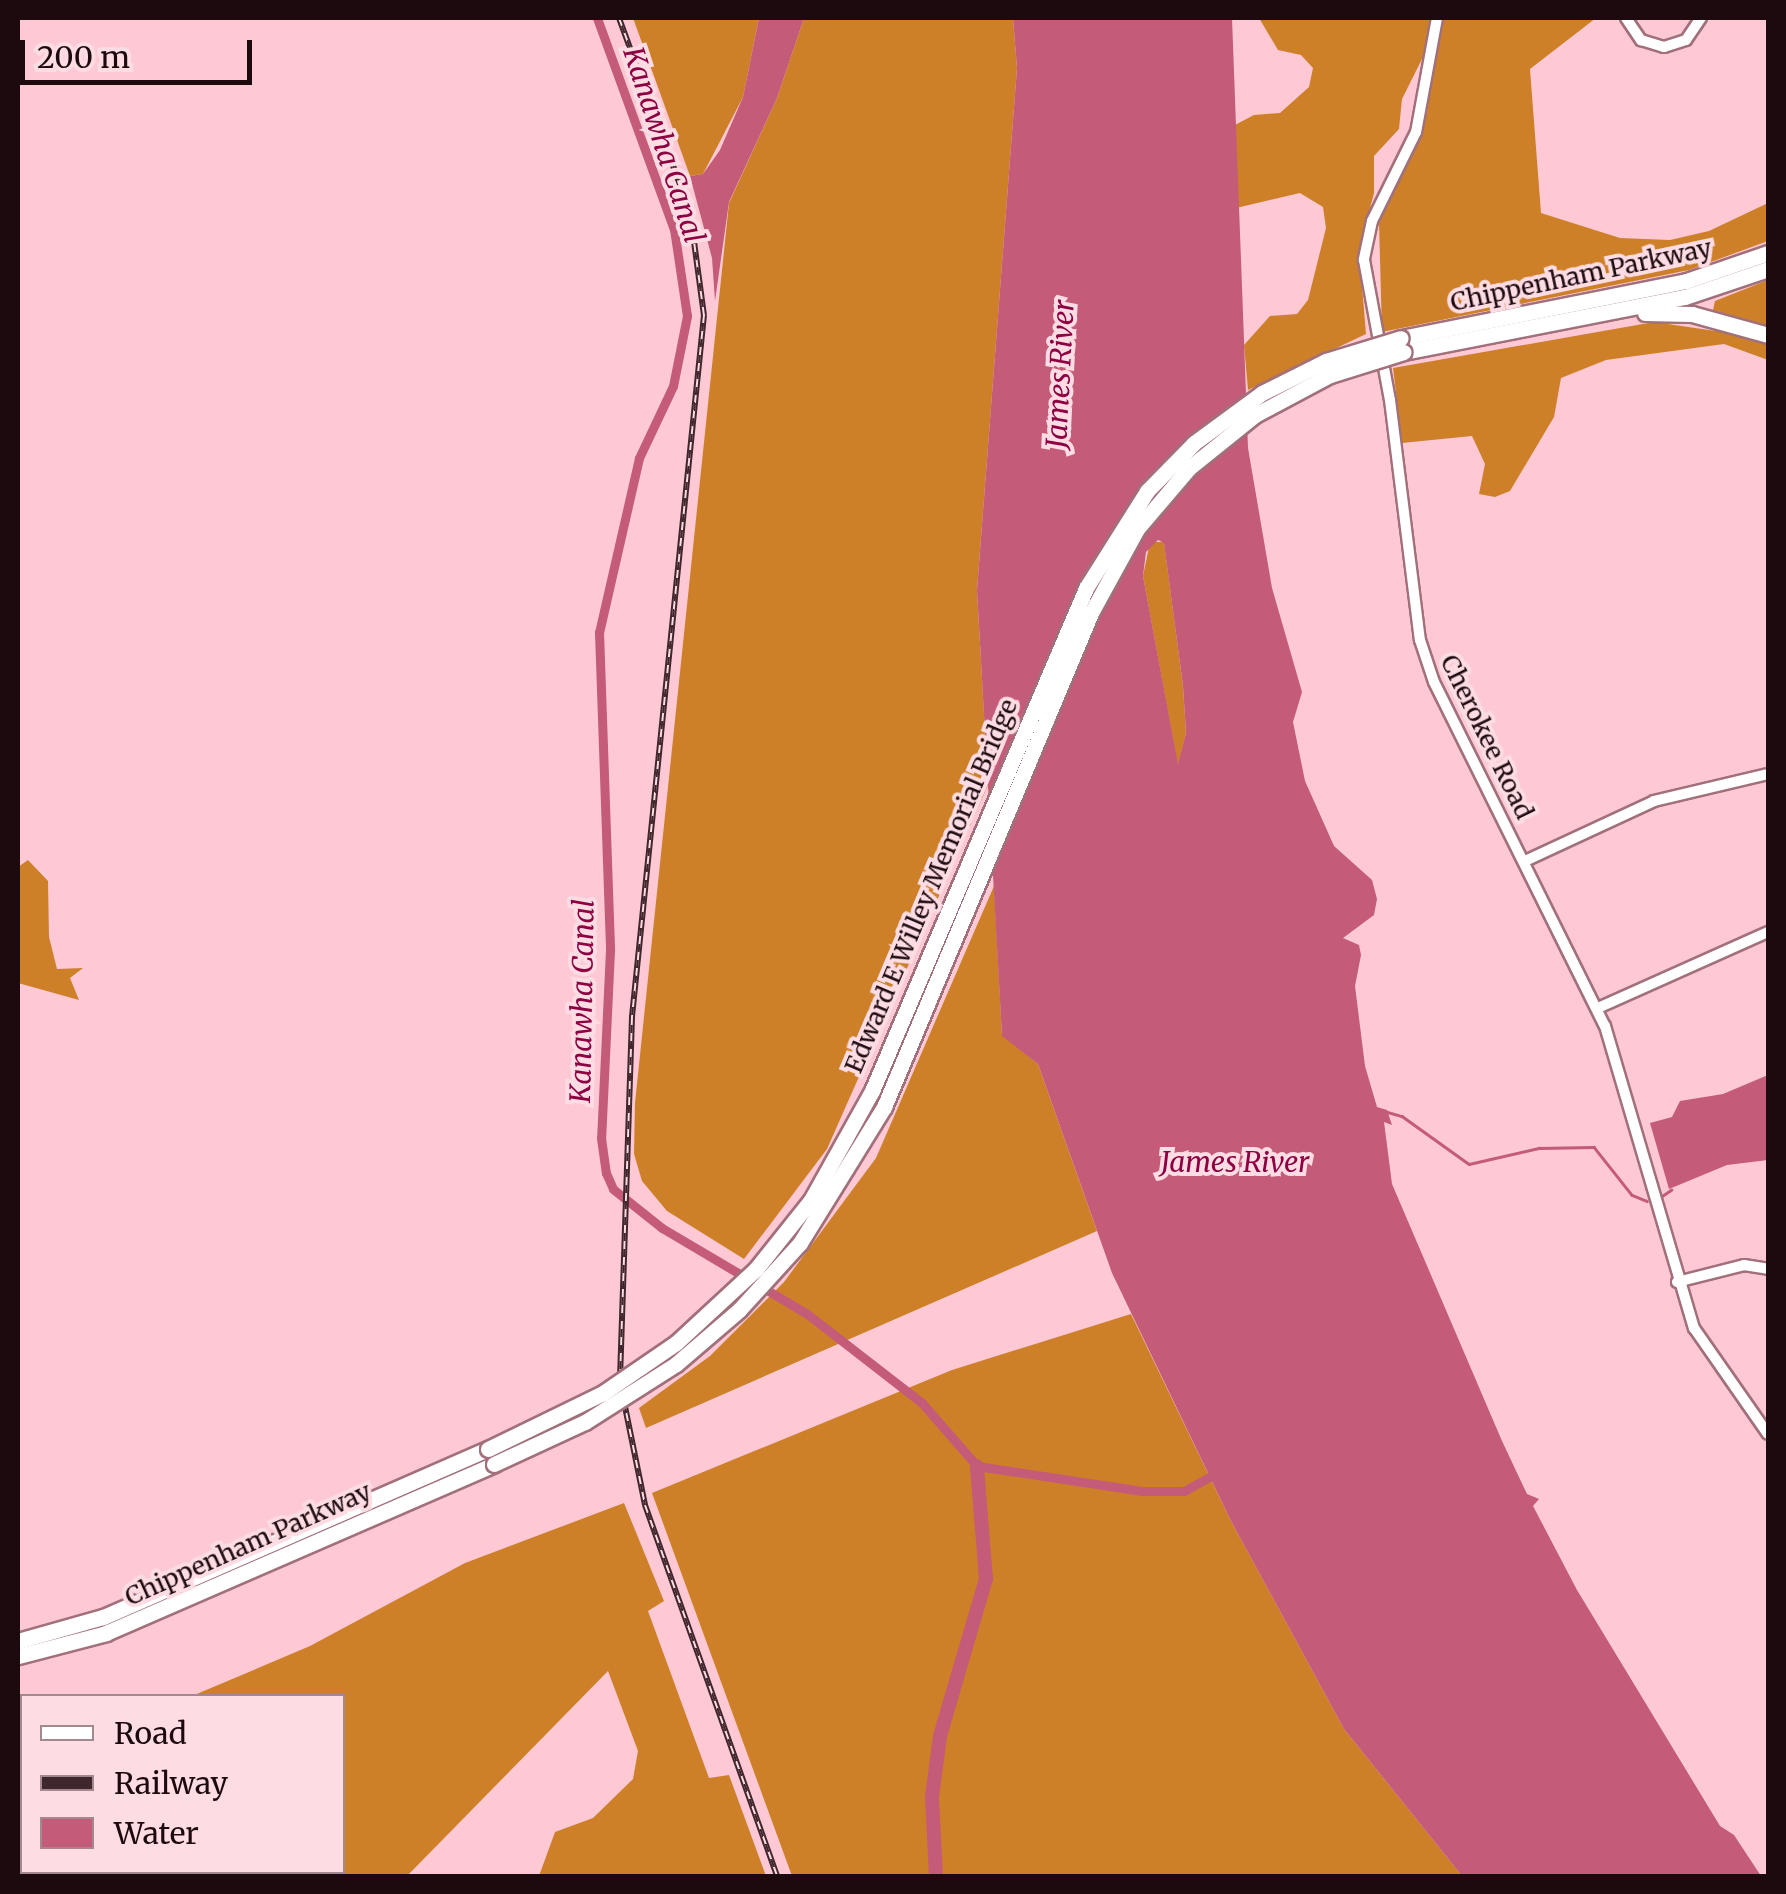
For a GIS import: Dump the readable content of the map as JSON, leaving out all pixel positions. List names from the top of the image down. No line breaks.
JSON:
{"streets":{"highway":["Chippenham Parkway","Edward E Willey Memorial Bridge"],"street":["Cherokee Road"]},"crossings":[["Chippenham Parkway","Edward E Willey Memorial Bridge"]],"water":["Kanawha Canal","James River"],"legend":["Road","Railway","Water"],"scale_bar":"200 m"}
